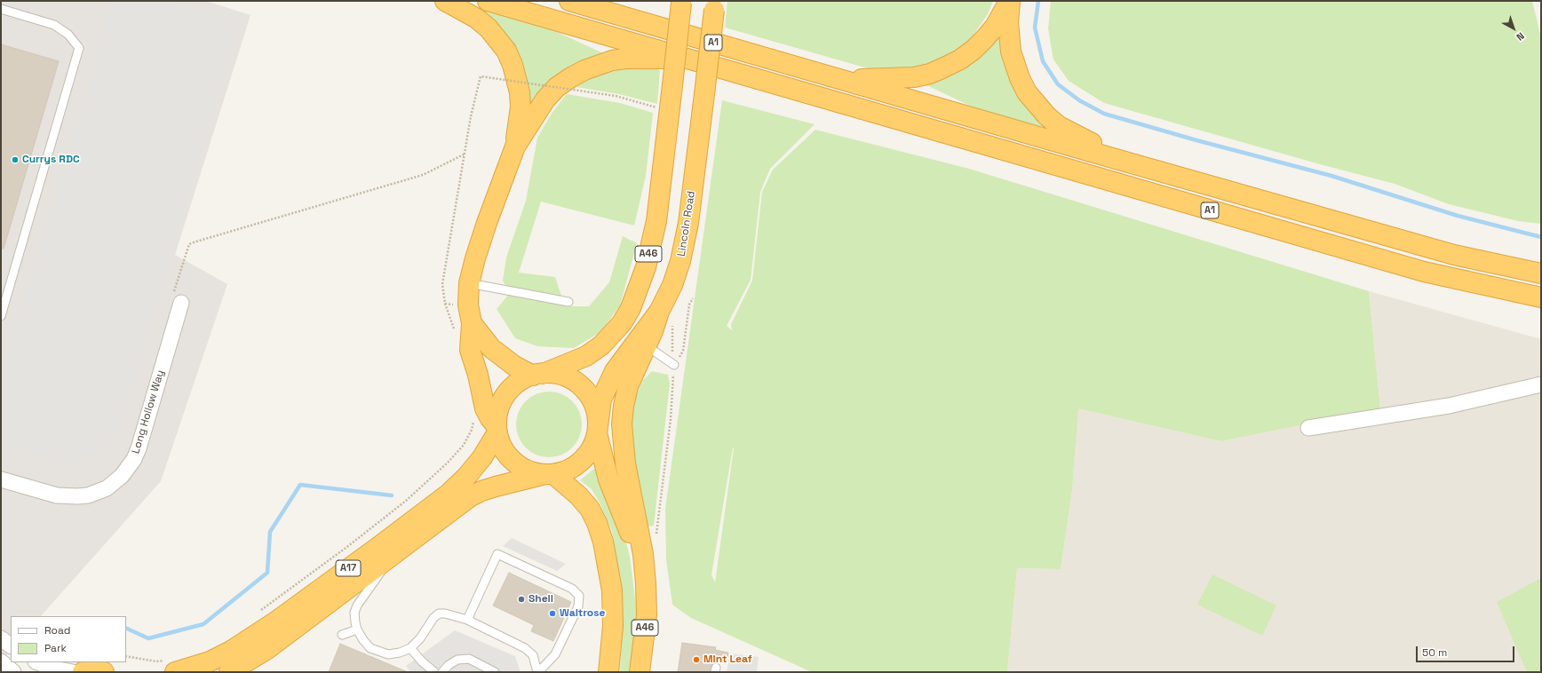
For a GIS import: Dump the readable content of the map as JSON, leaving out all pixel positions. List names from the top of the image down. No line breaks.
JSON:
{"streets":{"highway":["A1","Lincoln Road","A46","A17"],"street":["Long Hollow Way"]},"crossings":[["Lincoln Road","A46"],["Lincoln Road","A17"],["A46","A17"]],"places":["Currys RDC","Shell","Waitrose","Mint Leaf"],"legend":["Road","Park"],"scale_bar":"50 m","north":"bottom right"}
